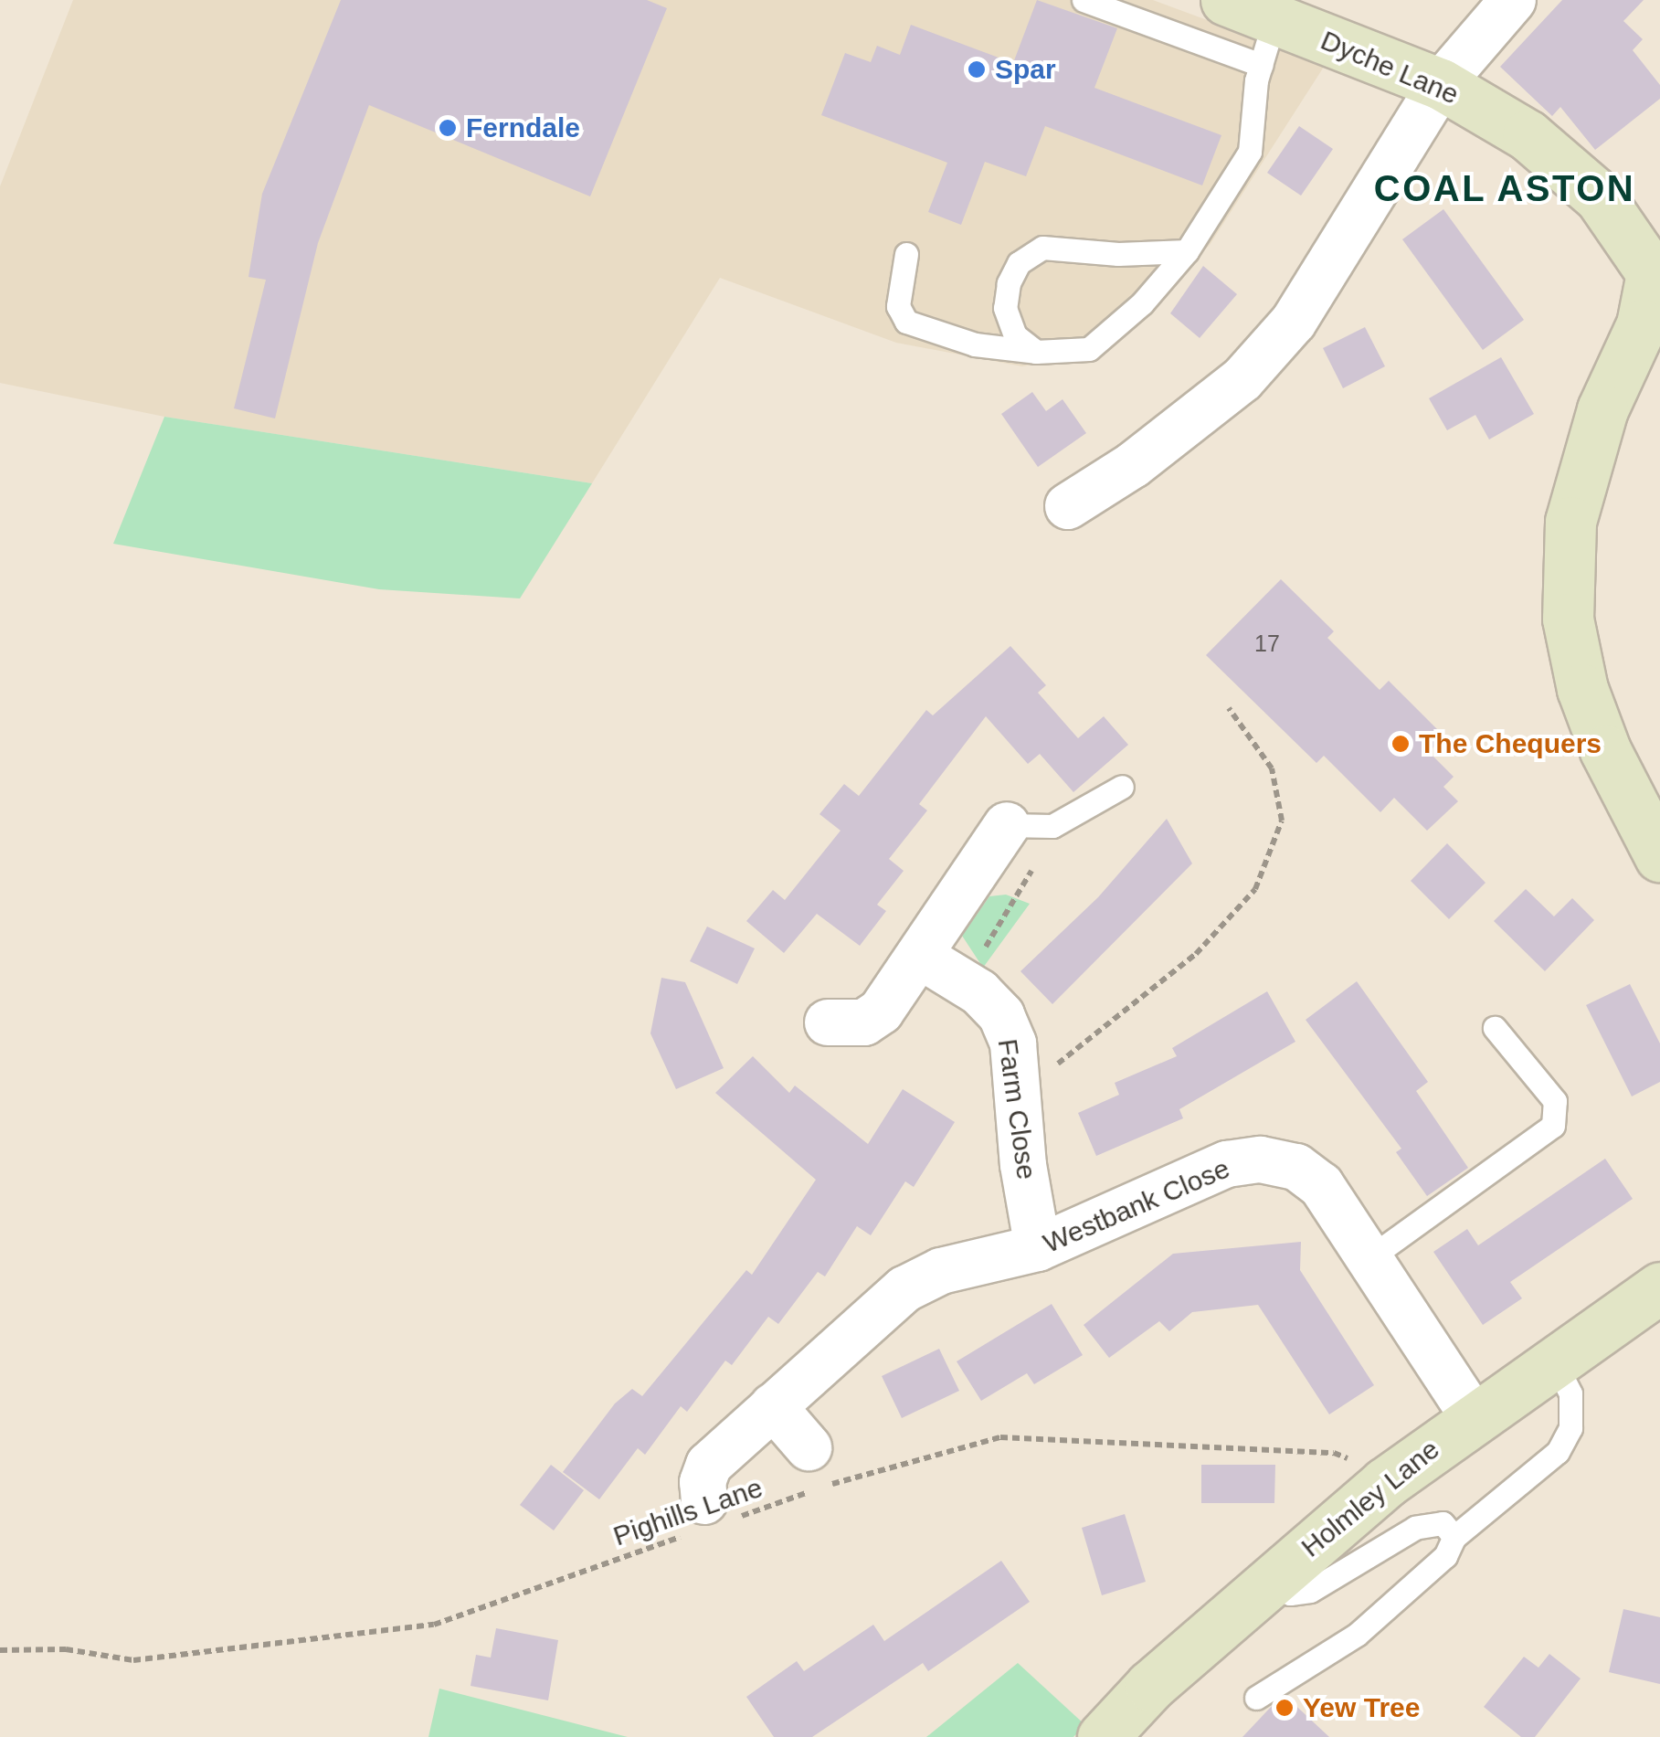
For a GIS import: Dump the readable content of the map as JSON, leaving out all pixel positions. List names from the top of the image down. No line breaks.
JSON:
{"streets":{"main road":["Dyche Lane","Holmley Lane"],"street":["Farm Close","Westbank Close"],"path":["Pighills Lane"]},"crossings":[["Farm Close","Westbank Close"],["Westbank Close","Holmley Lane"],["Westbank Close","Pighills Lane"],["Holmley Lane","Pighills Lane"]],"districts":["COAL ASTON"],"places":["Spar","Ferndale","The Chequers","Yew Tree"],"house_numbers":["17"]}
